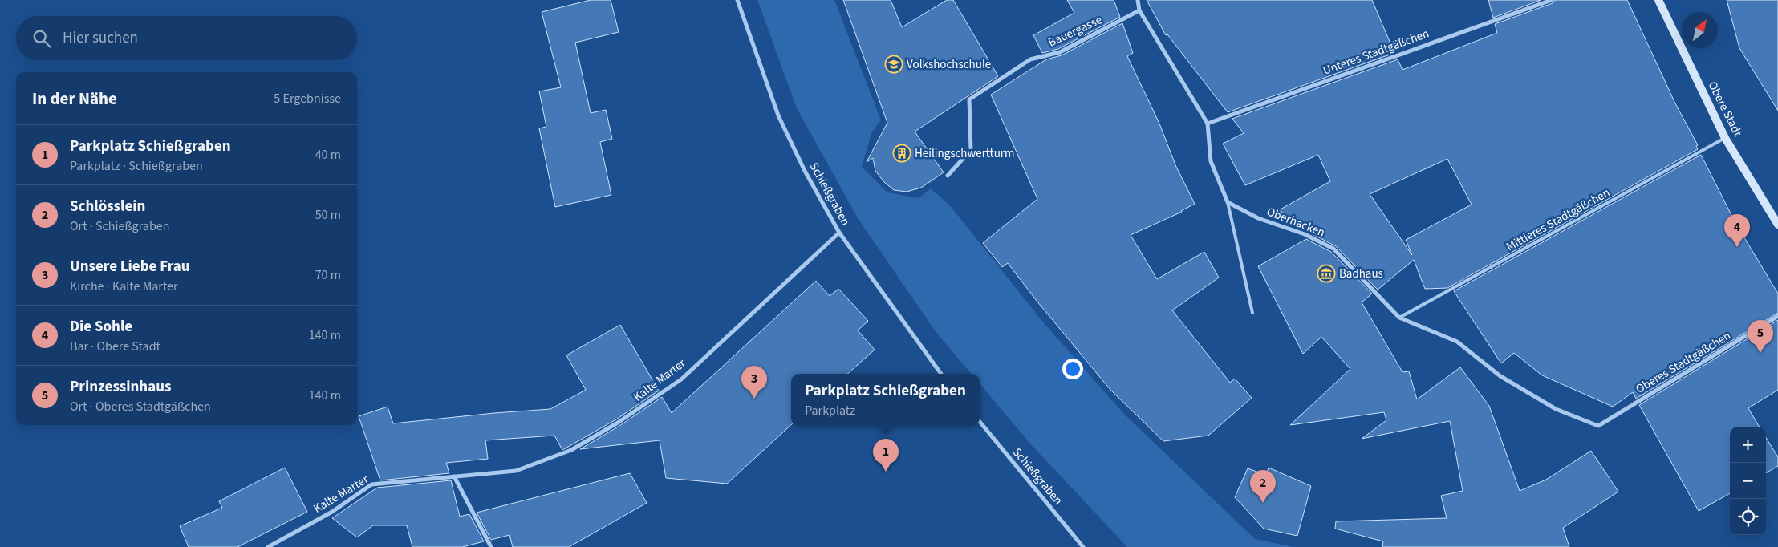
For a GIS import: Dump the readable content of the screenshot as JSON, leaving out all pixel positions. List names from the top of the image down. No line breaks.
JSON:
{"streets":{"street":["Bauergasse","Unteres Stadtgäßchen","Obere Stadt","Schießgraben","Oberhacken","Oberes Stadtgäßchen","Kalte Marter"],"lane":["Mittleres Stadtgäßchen"]},"crossings":[["Obere Stadt","Mittleres Stadtgäßchen"],["Schießgraben","Kalte Marter"],["Mittleres Stadtgäßchen","Oberhacken"],["Oberhacken","Oberes Stadtgäßchen"]],"places":{"school or university":["Volkshochschule"],"building":["Heilingschwertturm"],"museum":["Badhaus"]},"north":"top right","page":{"search":"Hier suchen","heading":["In der Nähe","5 Ergebnisse"],"list":[{"mark":"1","name":"Parkplatz Schießgraben","note":"Parkplatz · Schießgraben","value":"40 m"},{"mark":"2","name":"Schlösslein","note":"Ort · Schießgraben","value":"50 m"},{"mark":"3","name":"Unsere Liebe Frau","note":"Kirche · Kalte Marter","value":"70 m"},{"mark":"4","name":"Die Sohle","note":"Bar · Obere Stadt","value":"140 m"},{"mark":"5","name":"Prinzessinhaus","note":"Ort · Oberes Stadtgäßchen","value":"140 m"}],"pins":["4","5","3","1","2"],"popup":["Parkplatz Schießgraben","Parkplatz"],"map_buttons":["+","−"]}}
